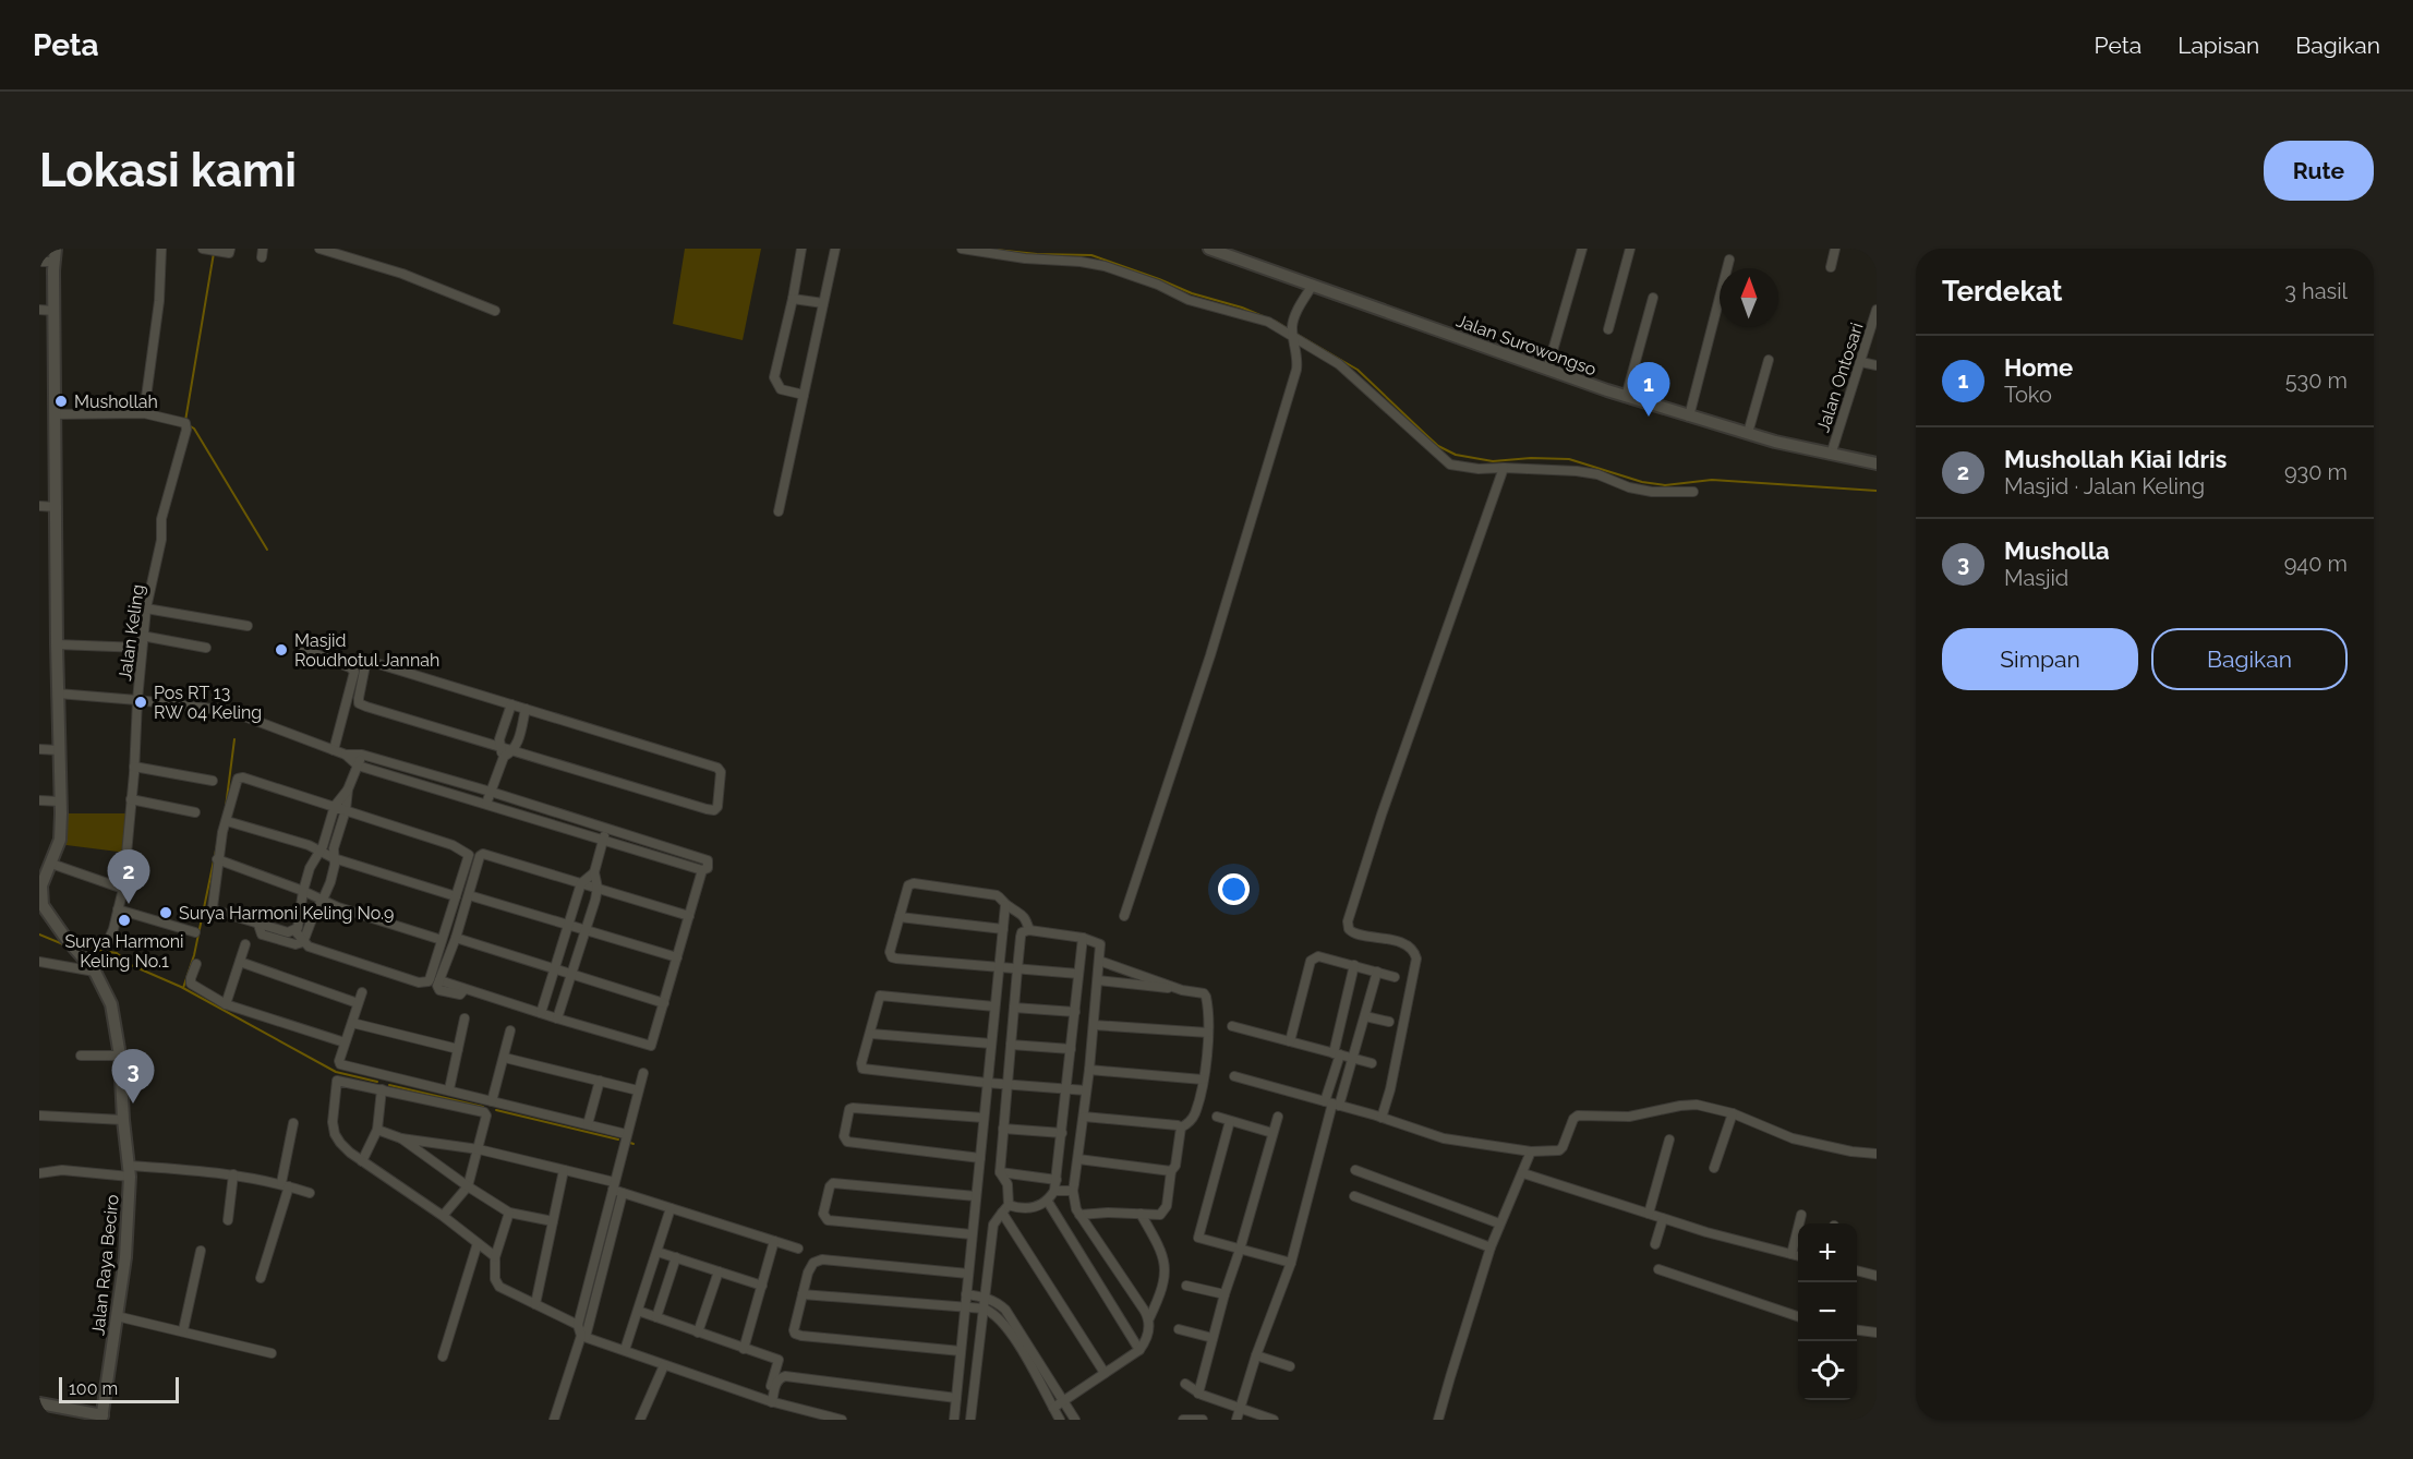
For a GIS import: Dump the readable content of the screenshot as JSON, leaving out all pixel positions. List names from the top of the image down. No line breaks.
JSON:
{"streets":{"street":["Jalan Surowongso","Jalan Ontosari","Jalan Keling","Jalan Raya Beciro"]},"crossings":[["Jalan Surowongso","Jalan Ontosari"]],"places":["Mushollah","Masjid Roudhotul Jannah","Pos RT 13 RW 04 Keling","Surya Harmoni Keling No.9","Surya Harmoni Keling No.1"],"scale_bar":"100 m","north":"top","page":{"header":"Peta","nav":["Peta","Lapisan","Bagikan"],"buttons":["Rute",["Simpan","Bagikan"]],"title":"Lokasi kami","heading":["Terdekat","3 hasil"],"list":[{"mark":"1","name":"Home","note":"Toko","value":"530 m"},{"mark":"2","name":"Mushollah Kiai Idris","note":"Masjid · Jalan Keling","value":"930 m"},{"mark":"3","name":"Musholla","note":"Masjid","value":"940 m"}],"pins":["1","2","3"],"map_buttons":["+","−"],"scale":"100 m"}}
